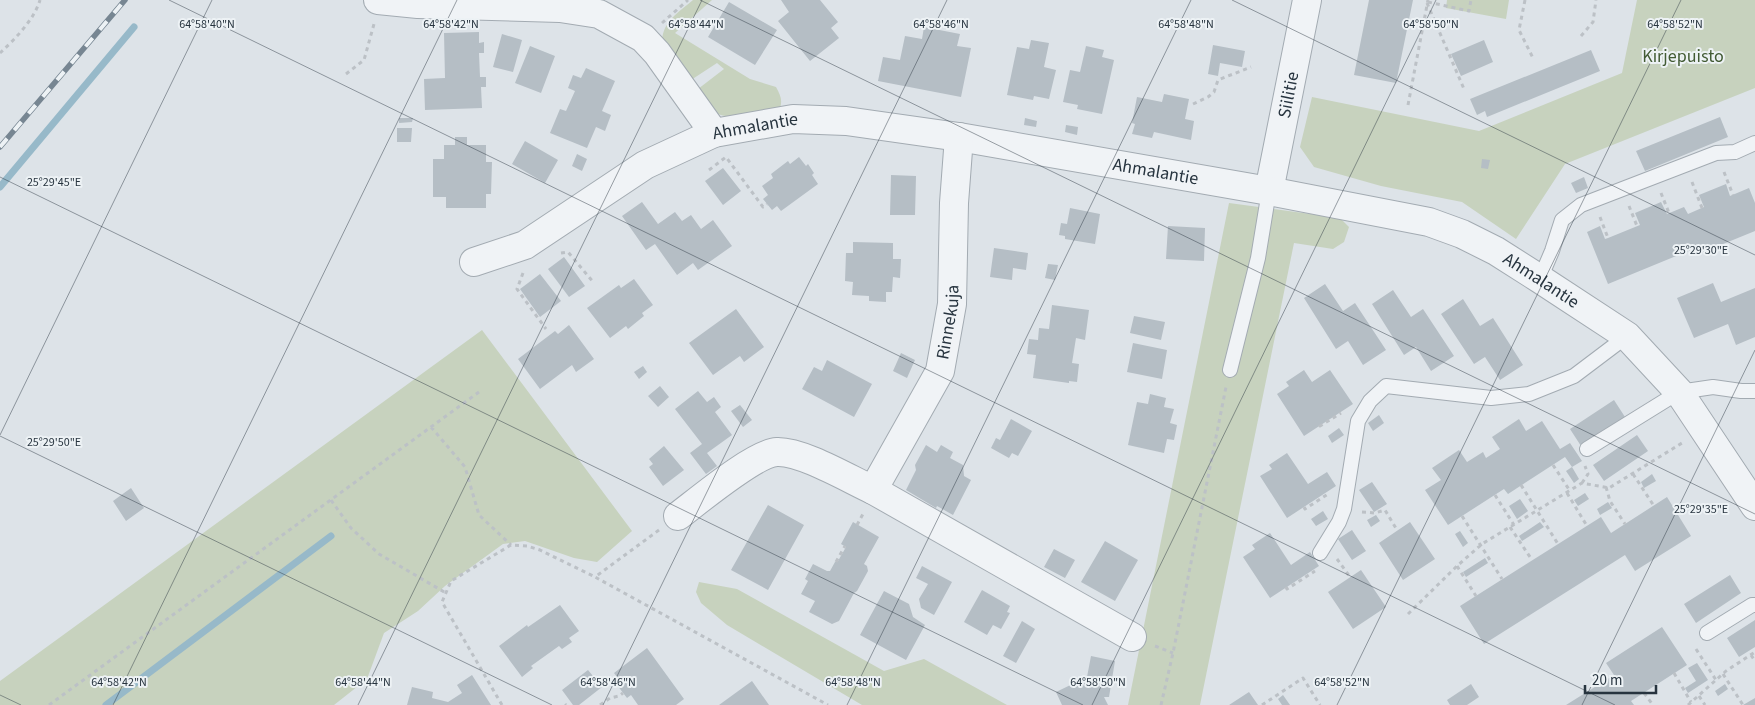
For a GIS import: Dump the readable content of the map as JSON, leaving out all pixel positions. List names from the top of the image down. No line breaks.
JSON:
{"streets":{"street":["Siilitie","Ahmalantie","Rinnekuja"]},"crossings":[["Siilitie","Ahmalantie"],["Ahmalantie","Rinnekuja"]],"parks":["Kirjepuisto"],"scale_bar":"20 m","coordinates":["64°58'50\"N","64°58'40\"N","64°58'42\"N","64°58'44\"N","64°58'46\"N","64°58'48\"N","64°58'52\"N","25°29'45\"E","25°29'30\"E","25°29'50\"E","25°29'35\"E"]}
